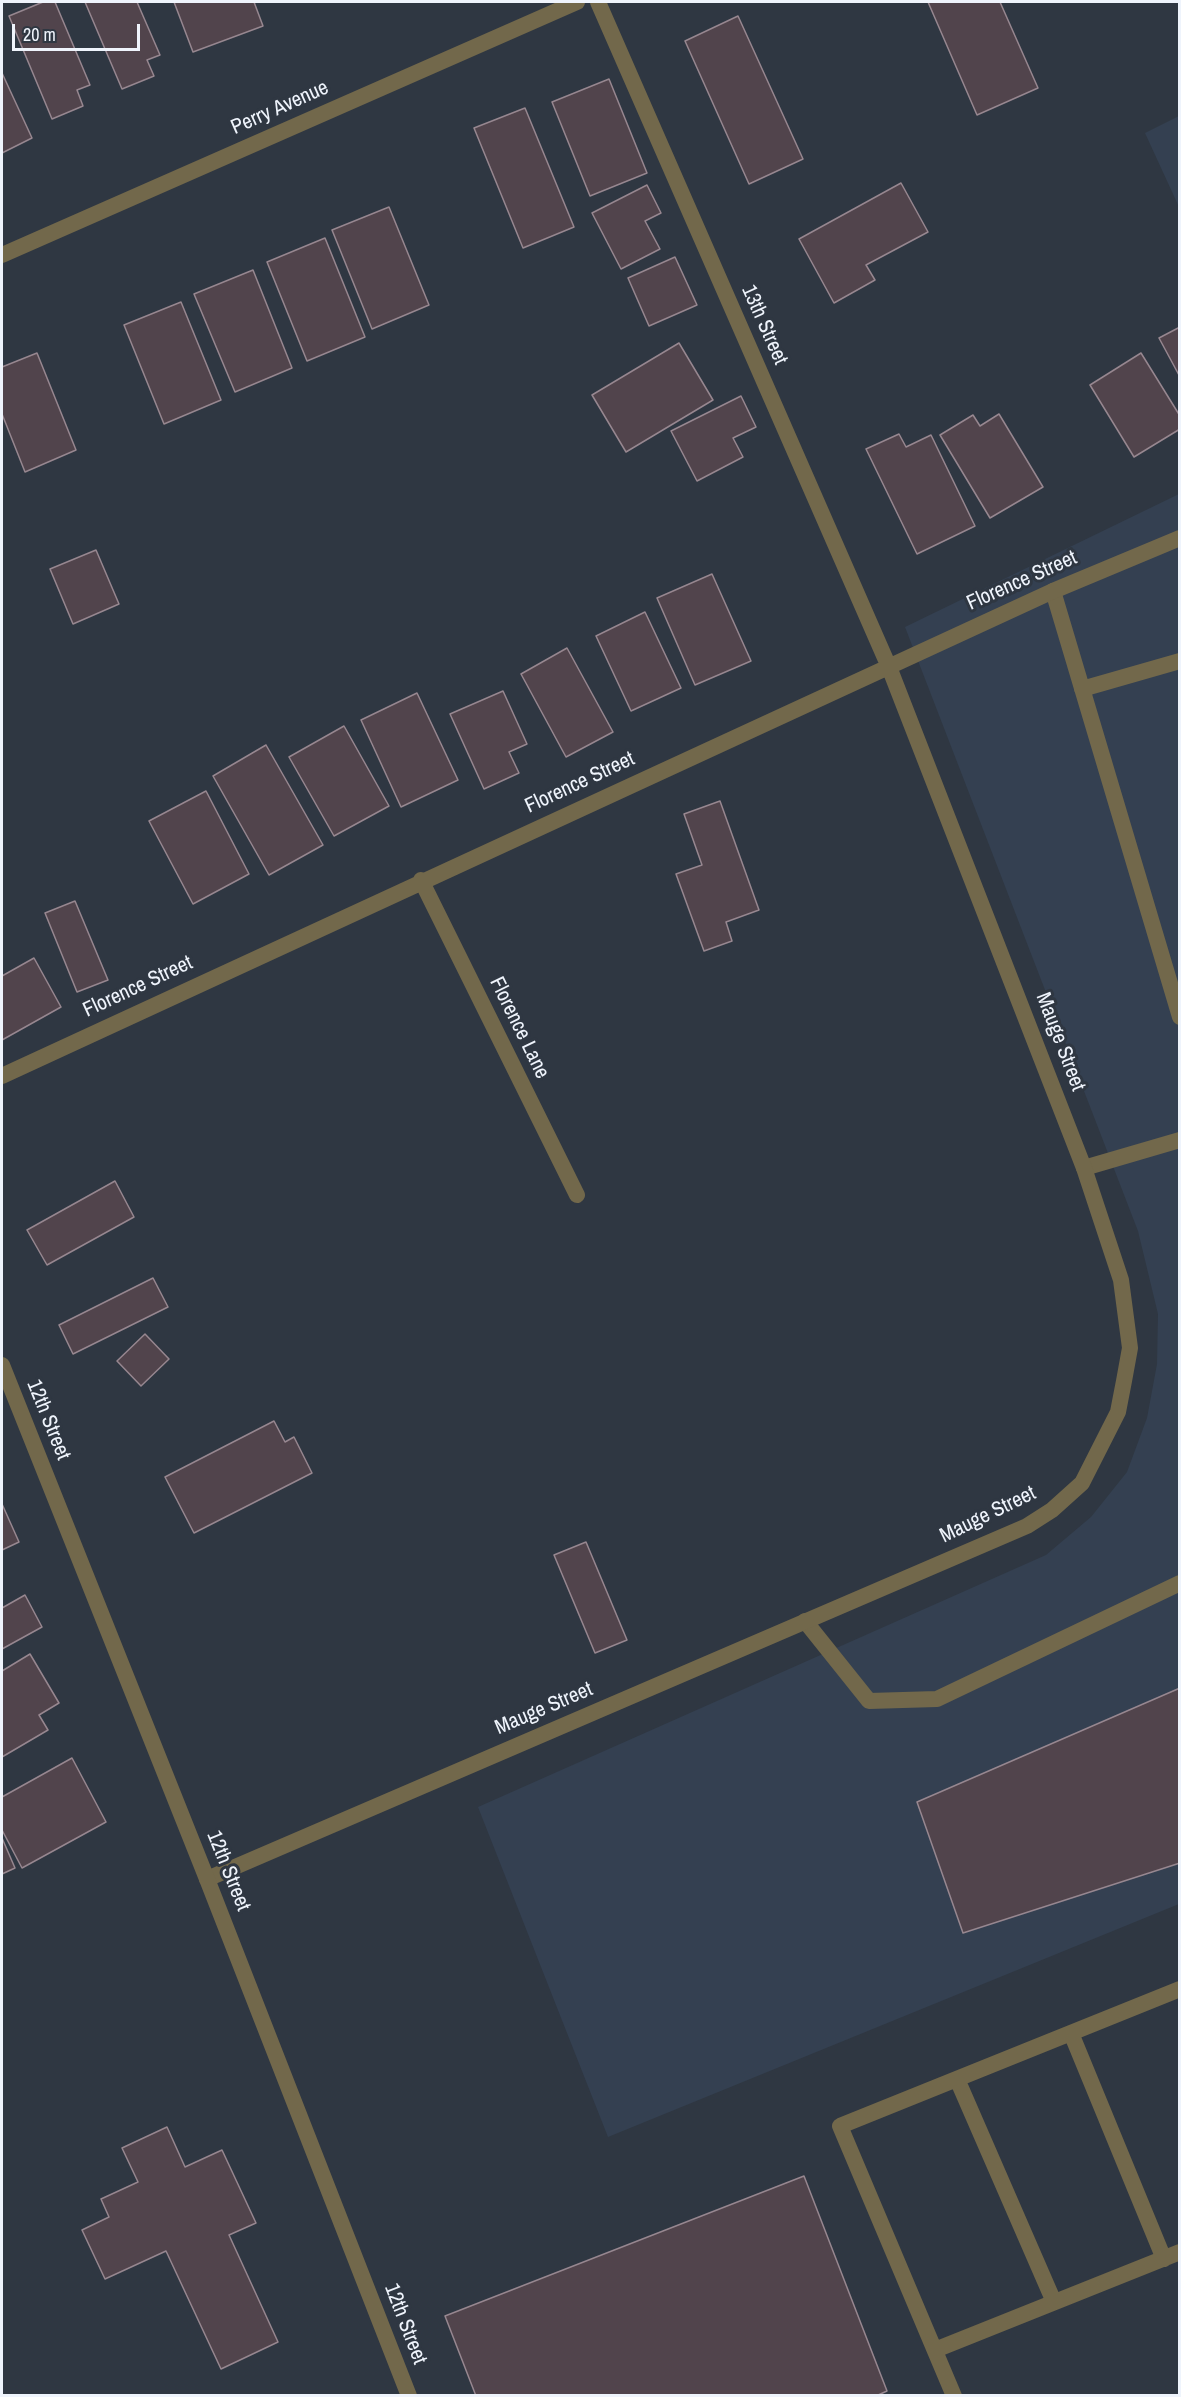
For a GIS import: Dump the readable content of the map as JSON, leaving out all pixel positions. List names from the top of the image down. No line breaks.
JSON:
{"streets":{"street":["Perry Avenue","13th Street","Florence Street","Florence Lane","Mauge Street","12th Street"]},"crossings":[["13th Street","Florence Street"],["13th Street","Mauge Street"],["Florence Street","Florence Lane"],["Florence Street","Mauge Street"],["Mauge Street","12th Street"]],"scale_bar":"20 m"}
